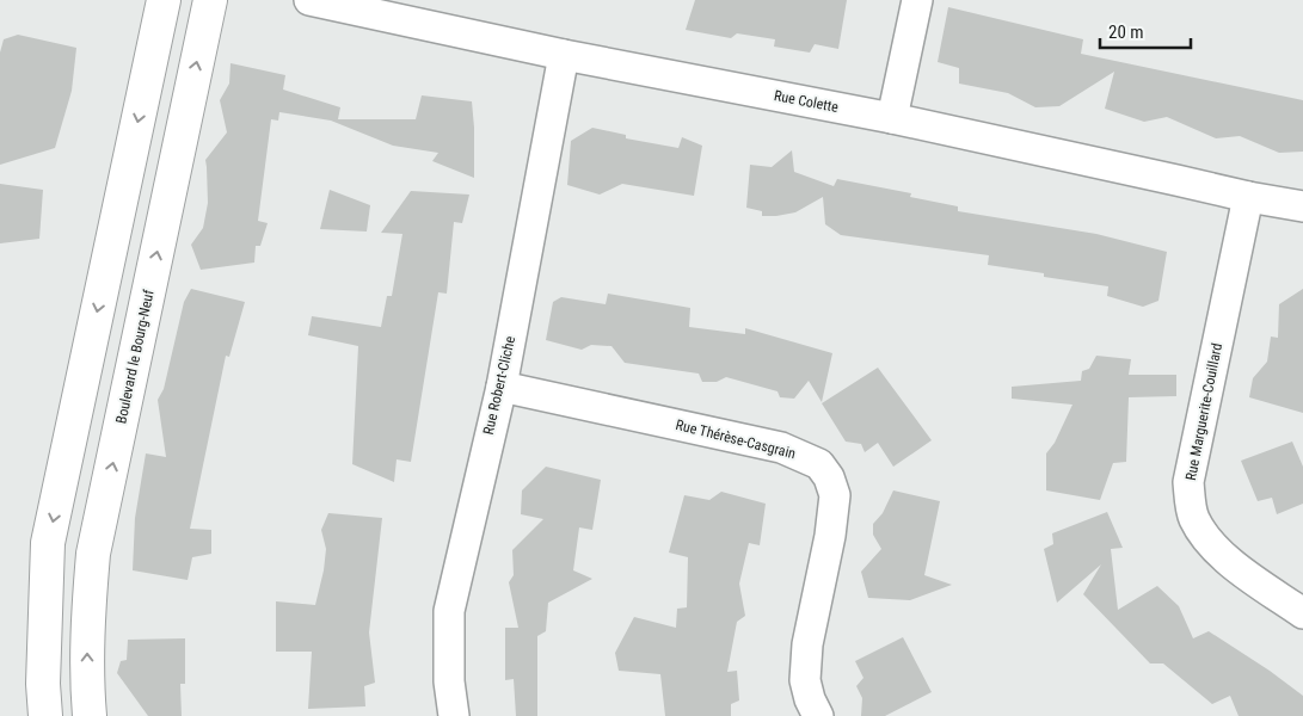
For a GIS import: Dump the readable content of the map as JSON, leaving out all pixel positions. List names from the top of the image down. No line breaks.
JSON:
{"streets":{"street":["Rue Colette","Boulevard le Bourg-Neuf","Rue Robert-Cliche","Rue Marguerite-Couillard","Rue Thérèse-Casgrain"]},"crossings":[["Rue Colette","Rue Robert-Cliche"],["Rue Colette","Rue Marguerite-Couillard"],["Rue Robert-Cliche","Rue Thérèse-Casgrain"]],"scale_bar":"20 m"}
